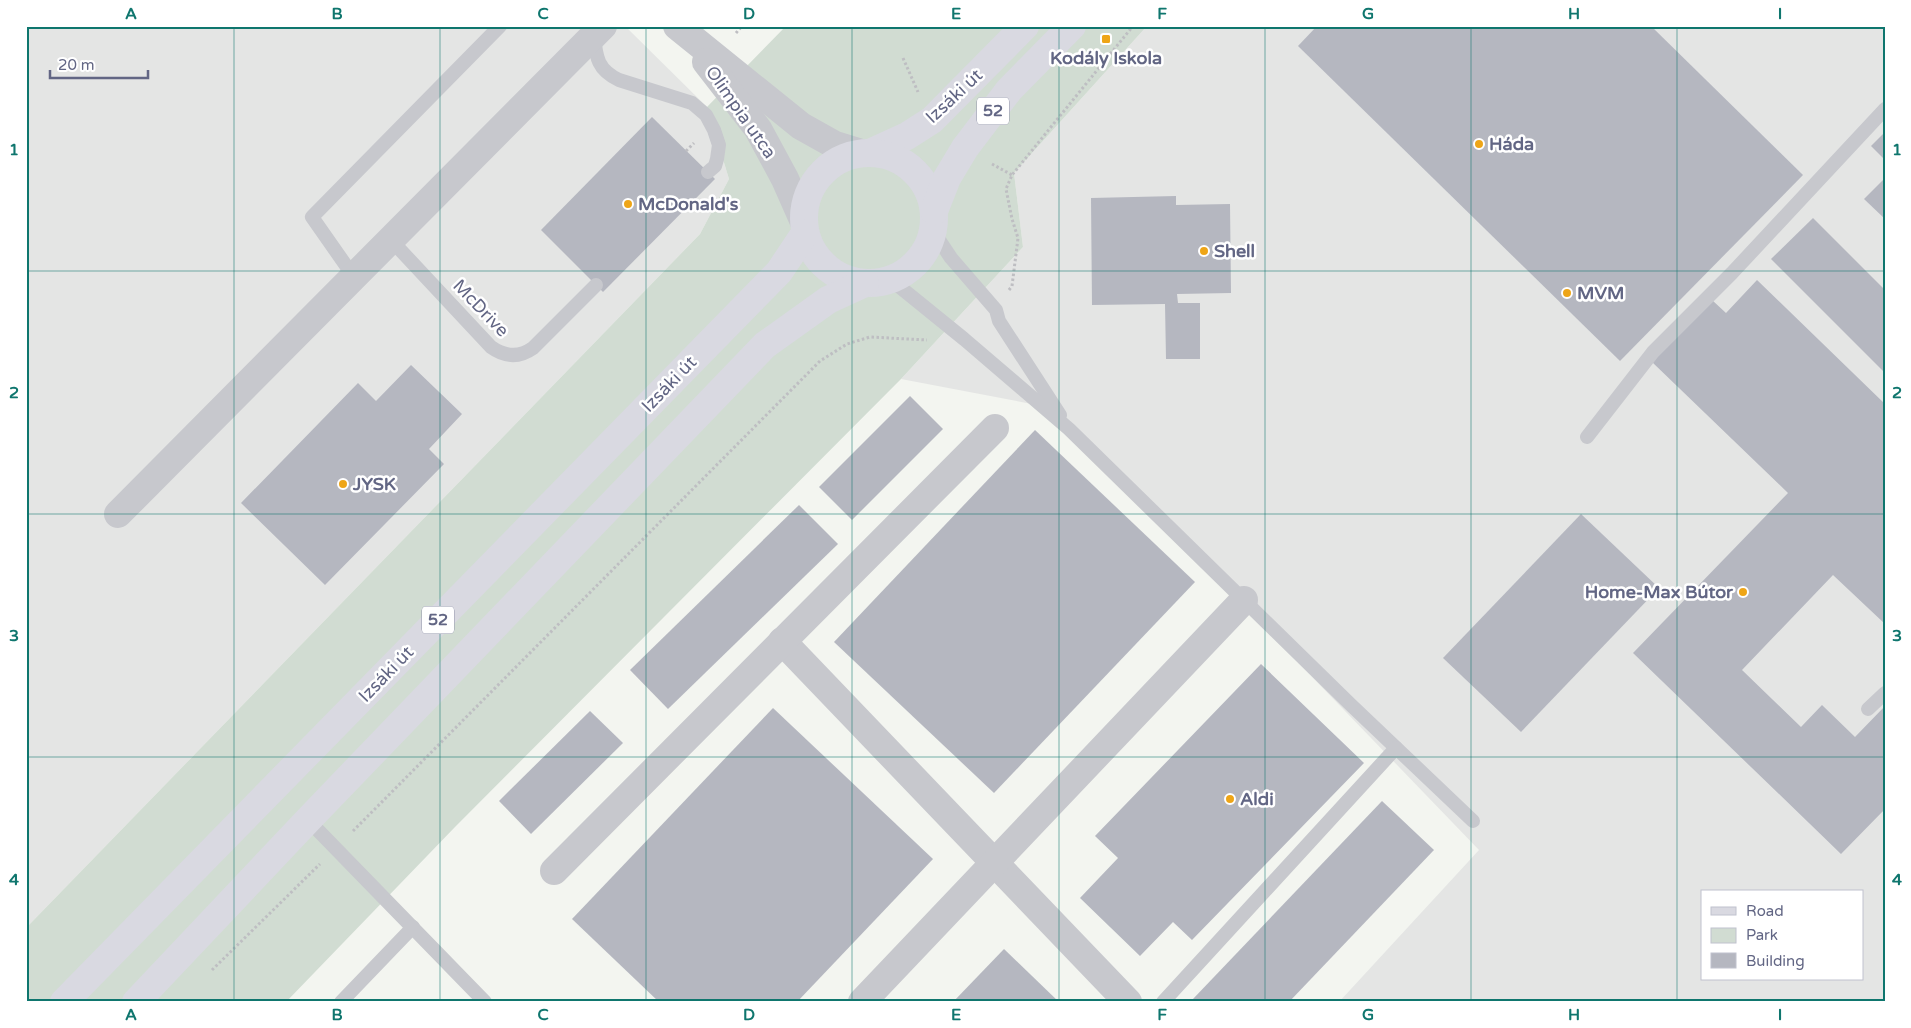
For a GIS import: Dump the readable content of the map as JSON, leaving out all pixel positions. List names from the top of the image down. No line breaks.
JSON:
{"streets":{"main road":["Izsáki út","52"],"street":["Olimpia utca"],"lane":["McDrive"]},"crossings":[["Izsáki út","52"],["Izsáki út","Olimpia utca"],["52","Olimpia utca"]],"places":{"transit":["Kodály Iskola"],"other":["Háda","McDonald's","Shell","MVM","JYSK","Home-Max Bútor","Aldi"]},"legend":["Road","Park","Building"],"scale_bar":"20 m","grid":{"columns":["A","B","C","D","E","F","G","H","I"],"rows":["1","2","3","4"]}}
